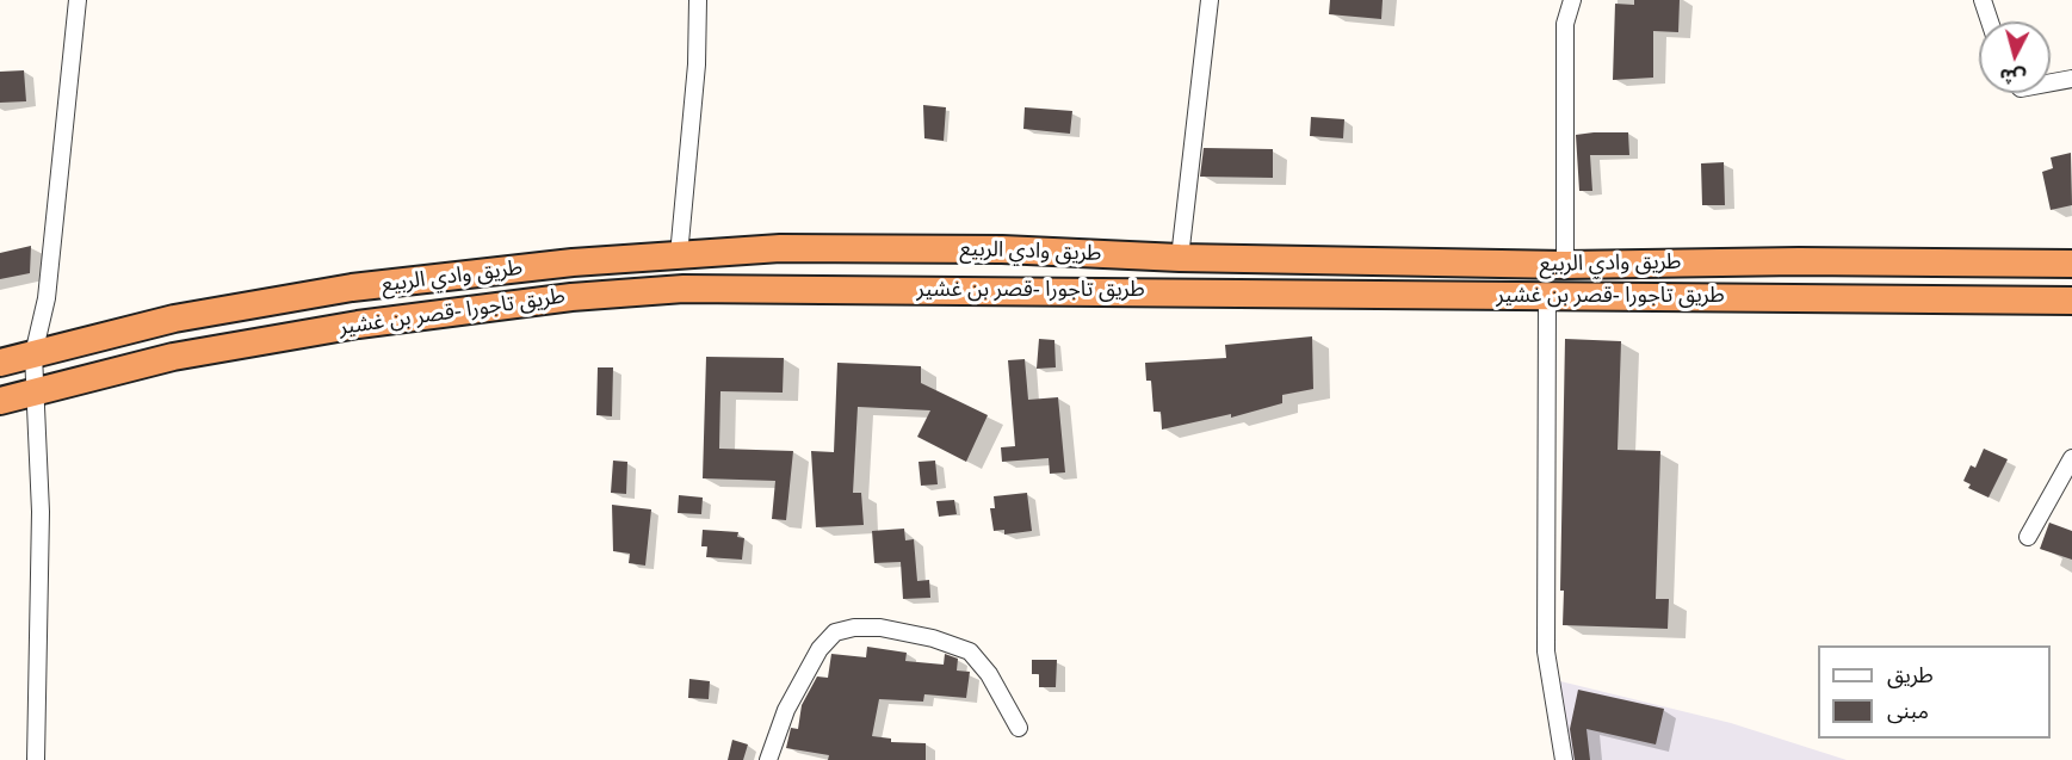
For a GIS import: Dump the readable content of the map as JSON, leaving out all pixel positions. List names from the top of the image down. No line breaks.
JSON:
{"streets":{"highway":["طريق وادي الربيع","طريق تاجورا -قصر بن غشير"]},"legend":["طريق","مبنى"],"north":"bottom"}
